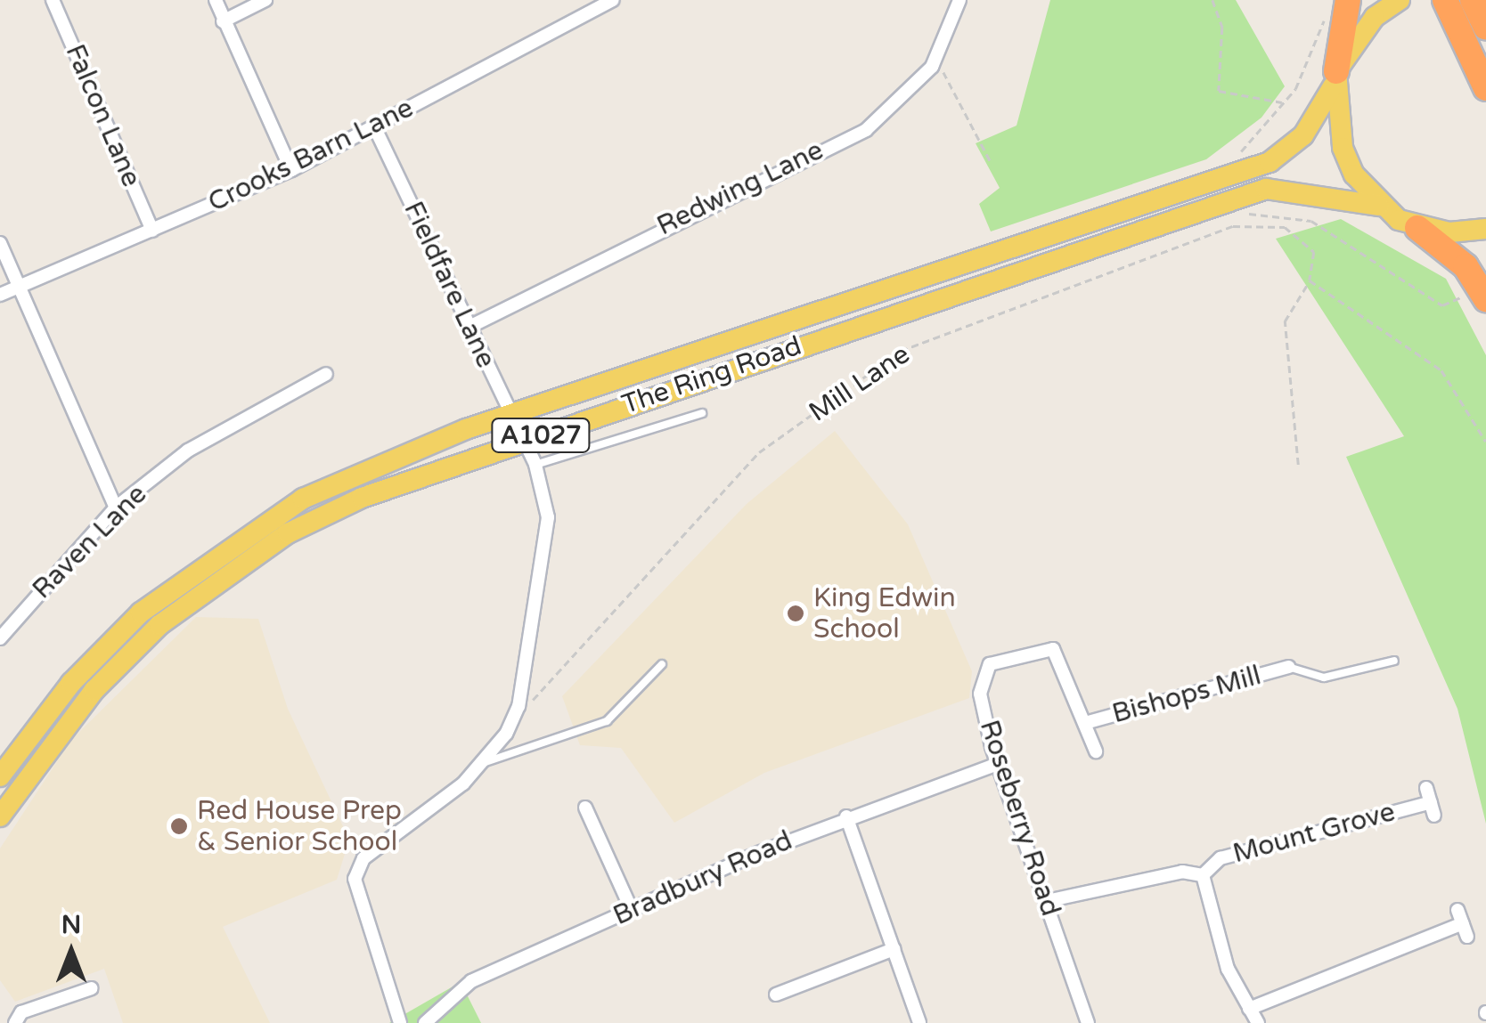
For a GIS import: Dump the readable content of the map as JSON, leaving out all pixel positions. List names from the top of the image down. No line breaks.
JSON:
{"streets":{"main road":["The Ring Road","A1027"],"street":["Falcon Lane","Crooks Barn Lane","Redwing Lane","Fieldfare Lane","Raven Lane","Bishops Mill","Roseberry Road","Mount Grove","Bradbury Road"],"path":["Mill Lane"]},"crossings":[["Falcon Lane","Crooks Barn Lane"],["Crooks Barn Lane","Fieldfare Lane"],["Redwing Lane","Fieldfare Lane"],["Fieldfare Lane","The Ring Road"],["The Ring Road","A1027"],["Bishops Mill","Roseberry Road"],["Roseberry Road","Mount Grove"],["Roseberry Road","Bradbury Road"]],"places":["King Edwin School","Red House Prep & Senior School"],"north":"top"}
